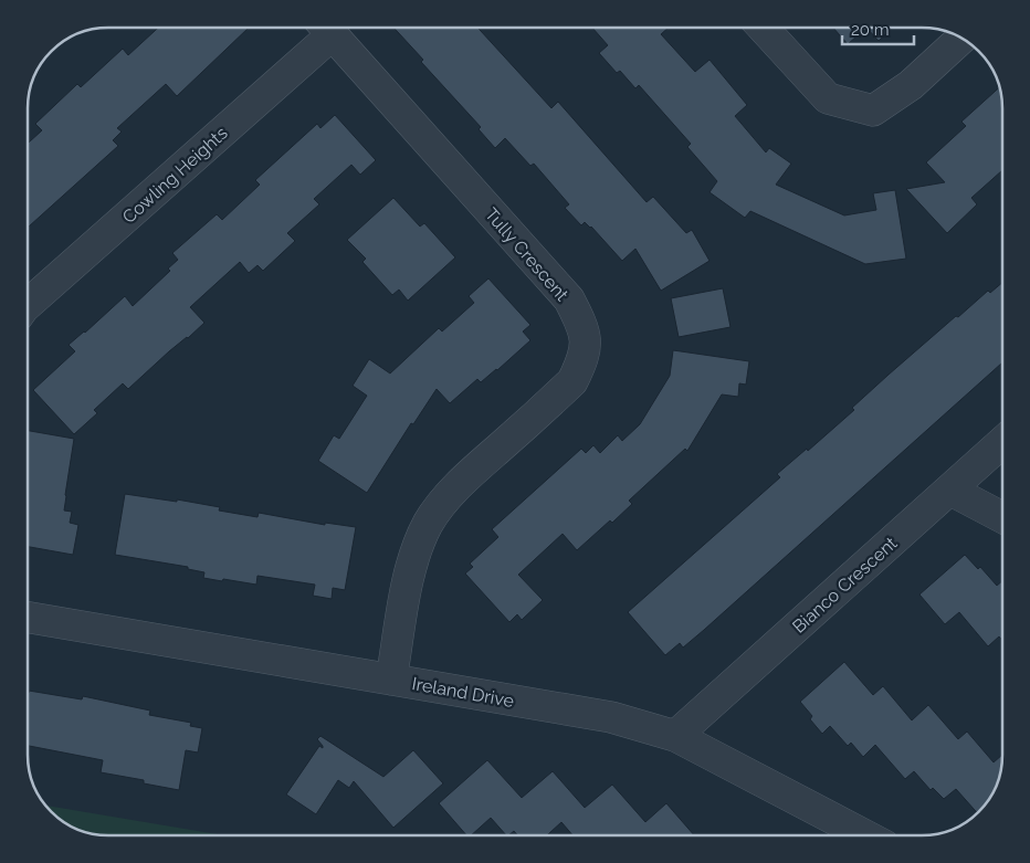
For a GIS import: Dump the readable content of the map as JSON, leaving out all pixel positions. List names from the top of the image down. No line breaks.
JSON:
{"streets":{"street":["Cowling Heights","Tully Crescent","Bianco Crescent","Ireland Drive"]},"crossings":[["Tully Crescent","Ireland Drive"],["Bianco Crescent","Ireland Drive"]],"scale_bar":"20 m"}
